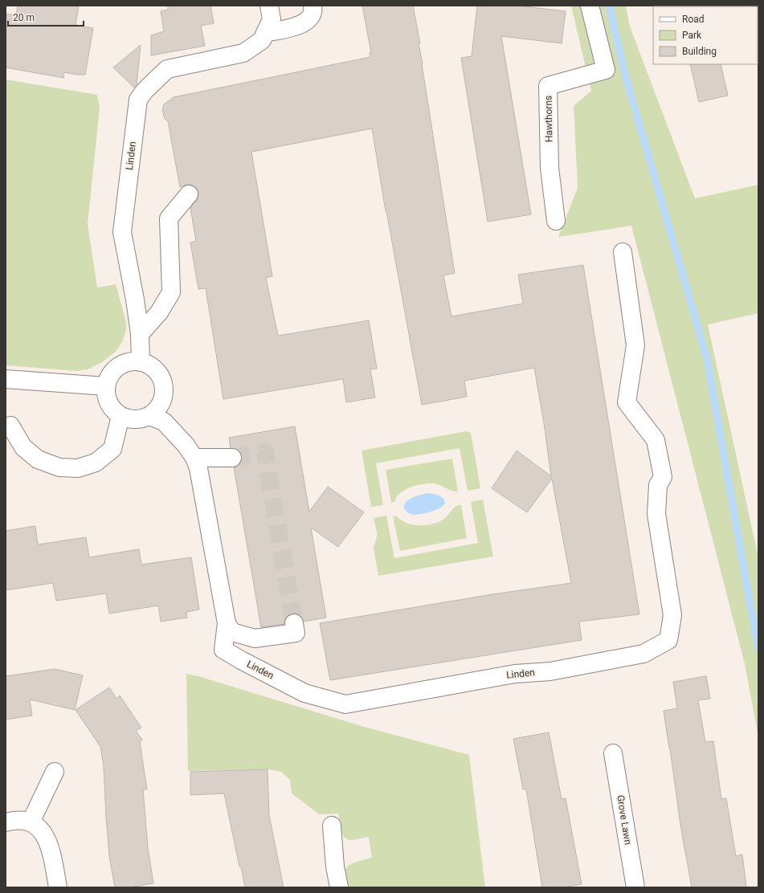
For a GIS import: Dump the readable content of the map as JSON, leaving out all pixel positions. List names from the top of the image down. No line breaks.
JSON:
{"streets":{"street":["Hawthorns","Linden","Grove Lawn"]},"legend":["Road","Park","Building"],"scale_bar":"20 m"}
